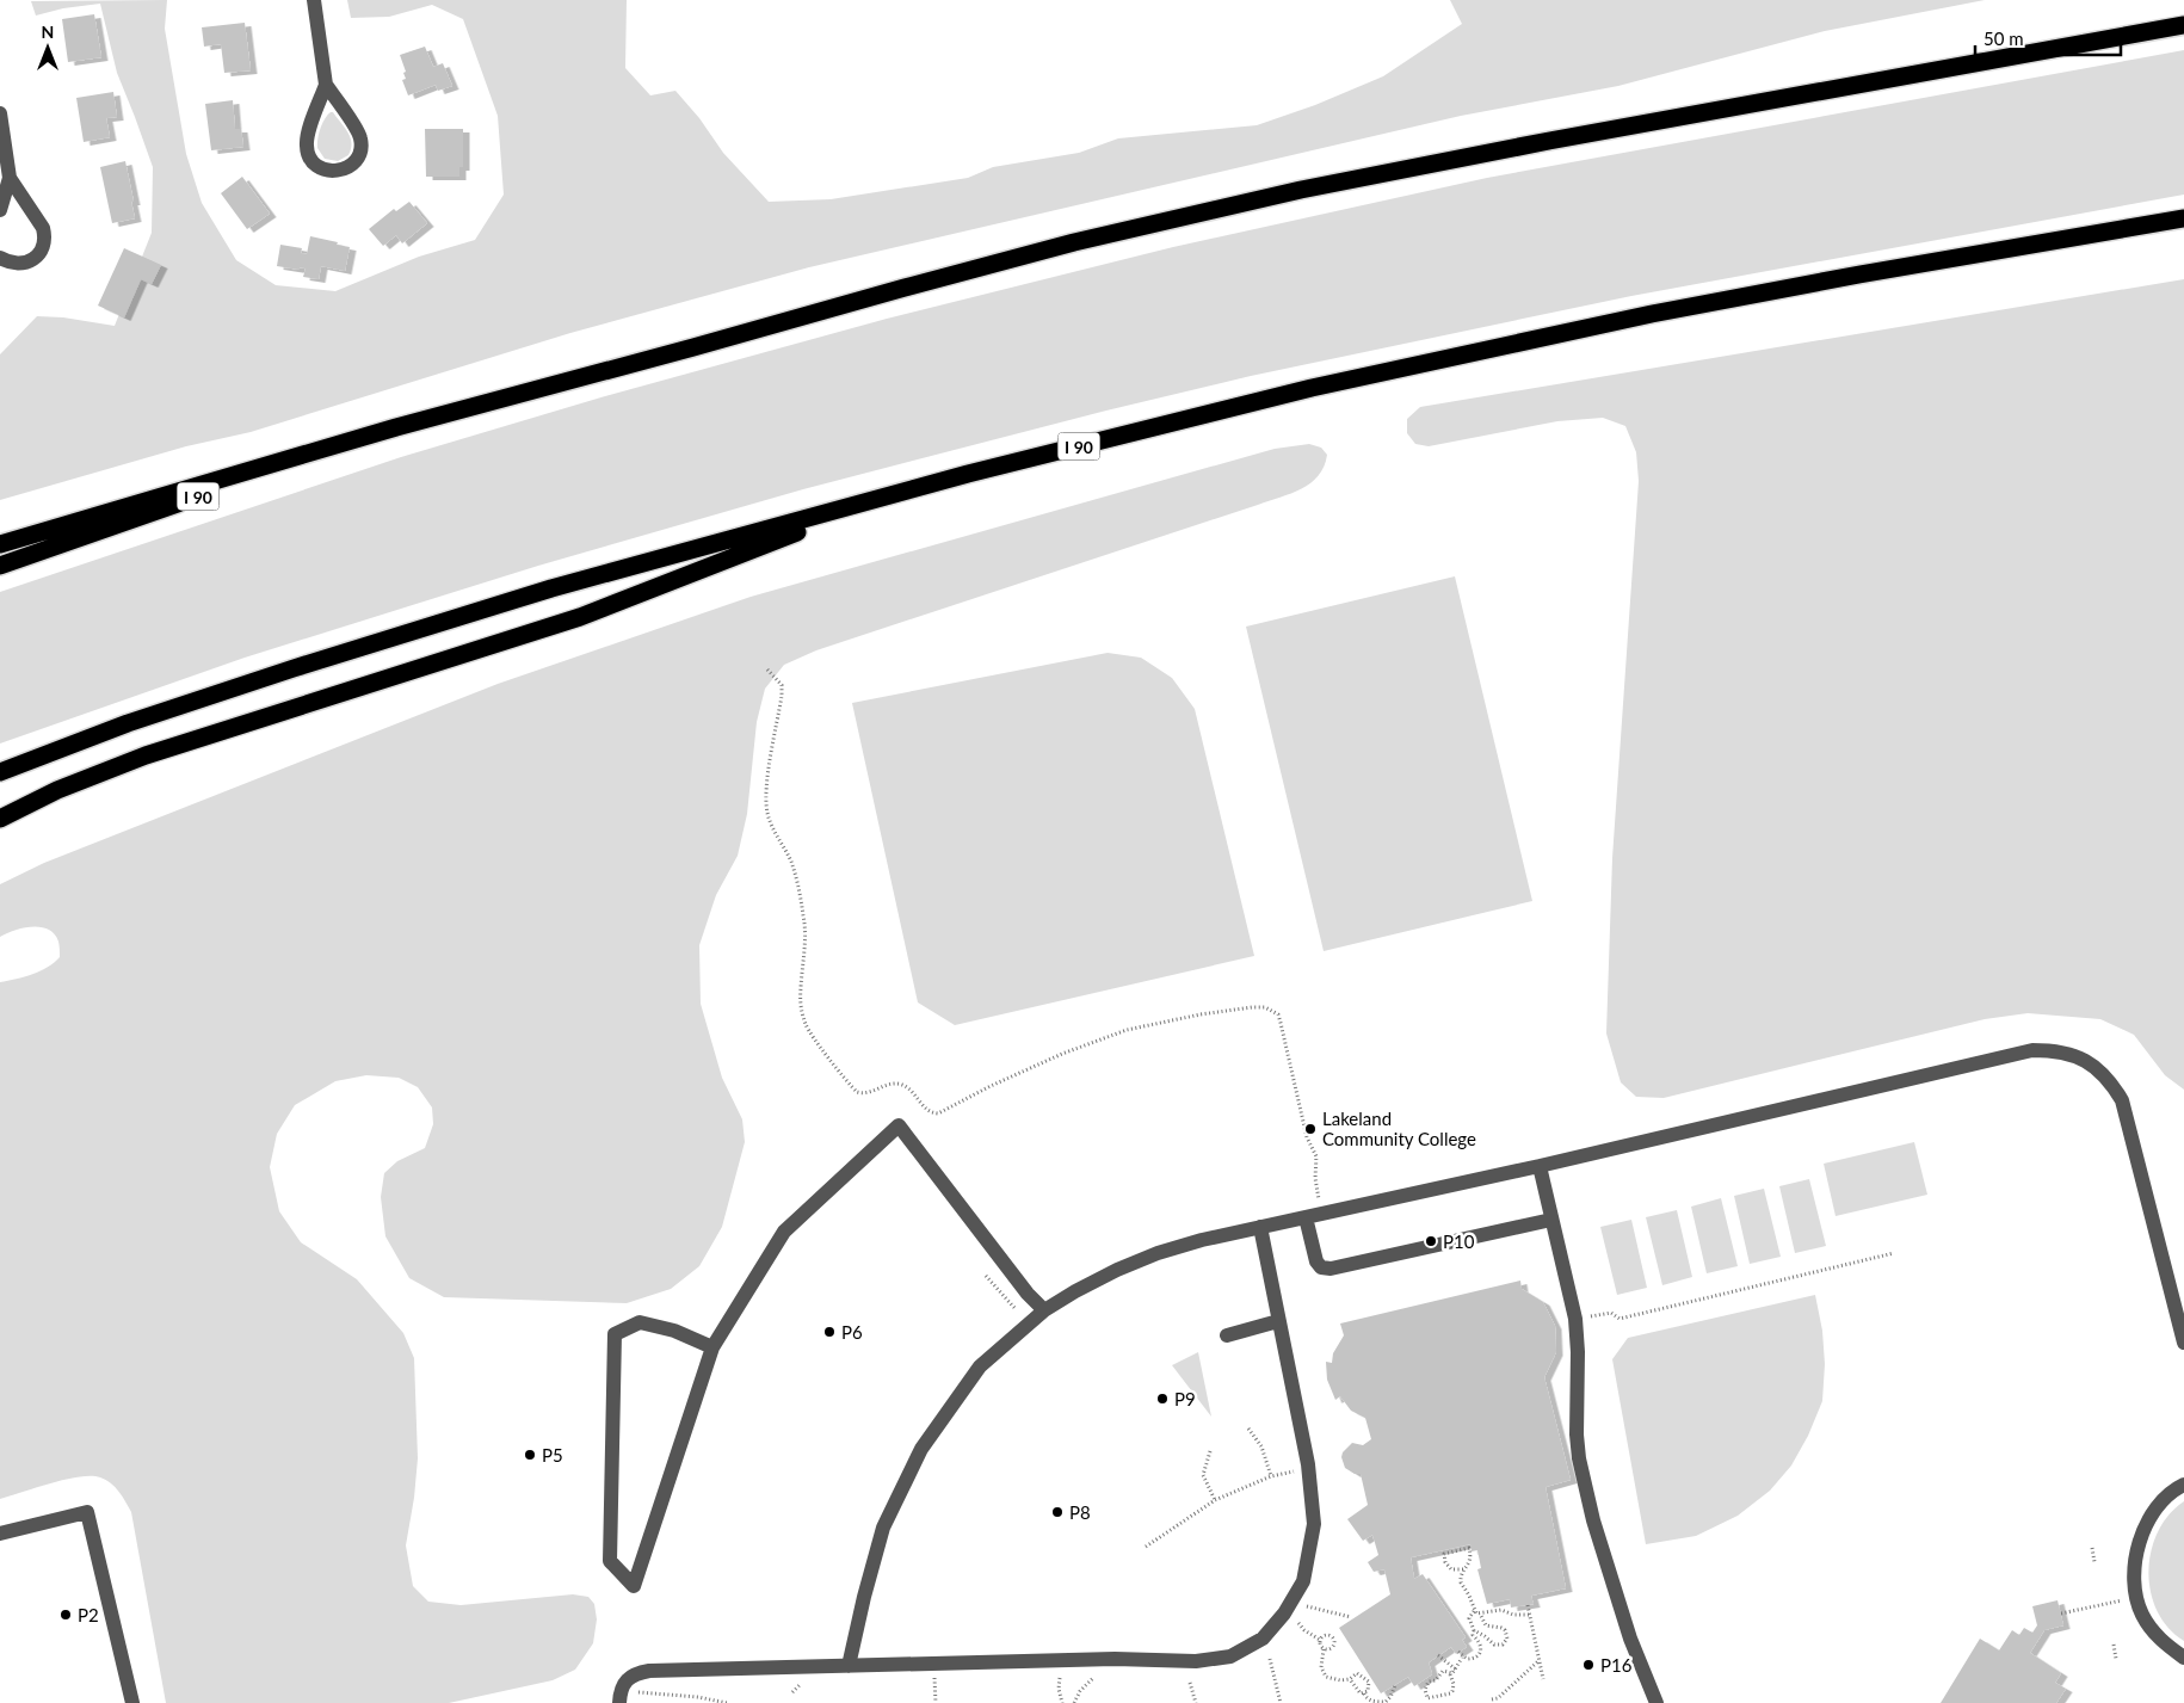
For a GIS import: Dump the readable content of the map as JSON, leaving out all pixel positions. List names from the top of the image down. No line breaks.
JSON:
{"streets":{"highway":["I 90"]},"places":["Lakeland Community College","P10","P6","P9","P5","P8","P2","P16"],"scale_bar":"50 m","north":"top"}
